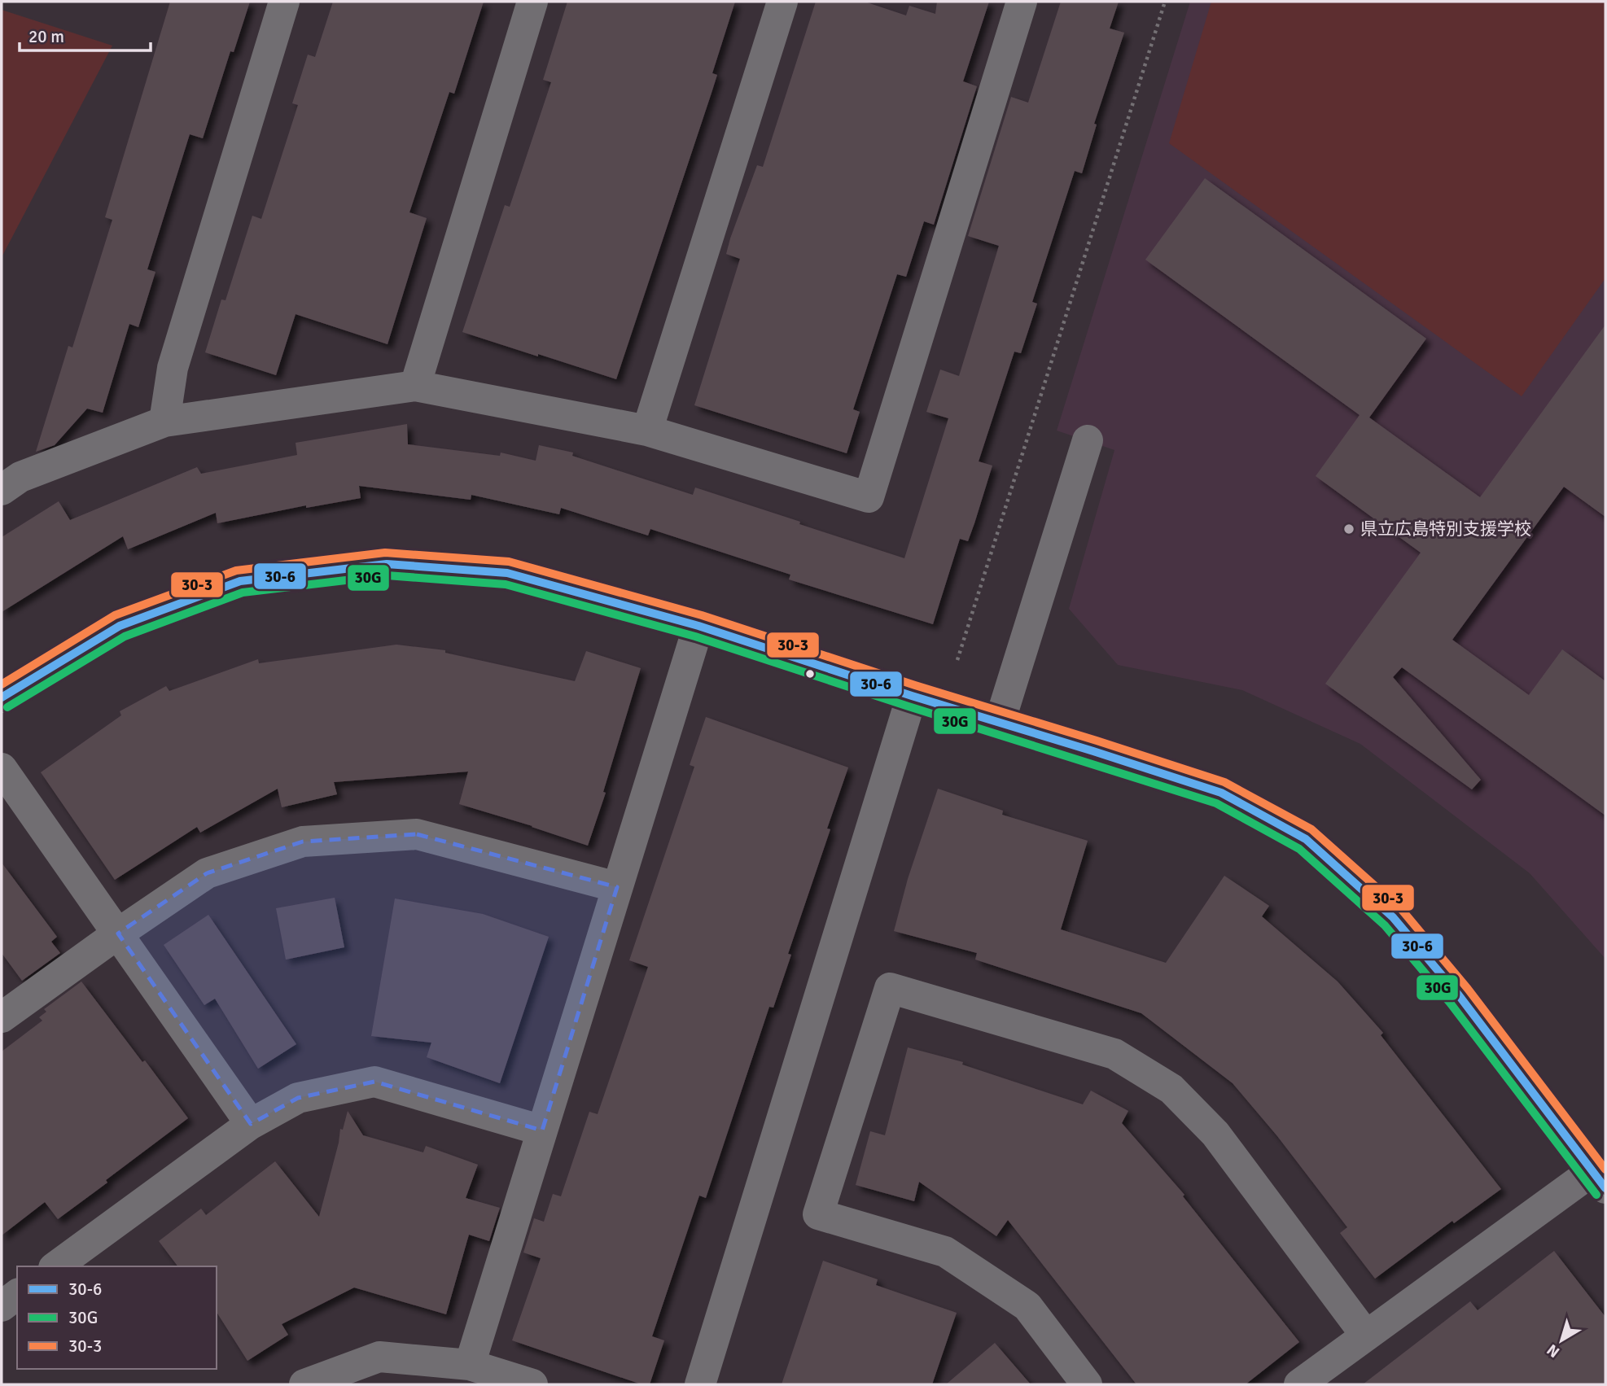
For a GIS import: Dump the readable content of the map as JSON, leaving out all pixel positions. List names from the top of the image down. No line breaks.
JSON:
{"places":["県立広島特別支援学校"],"lines":["transit line 30-3","transit line 30-6","transit line 30G"],"legend":["30-6","30G","30-3"],"scale_bar":"20 m","north":"bottom left"}
